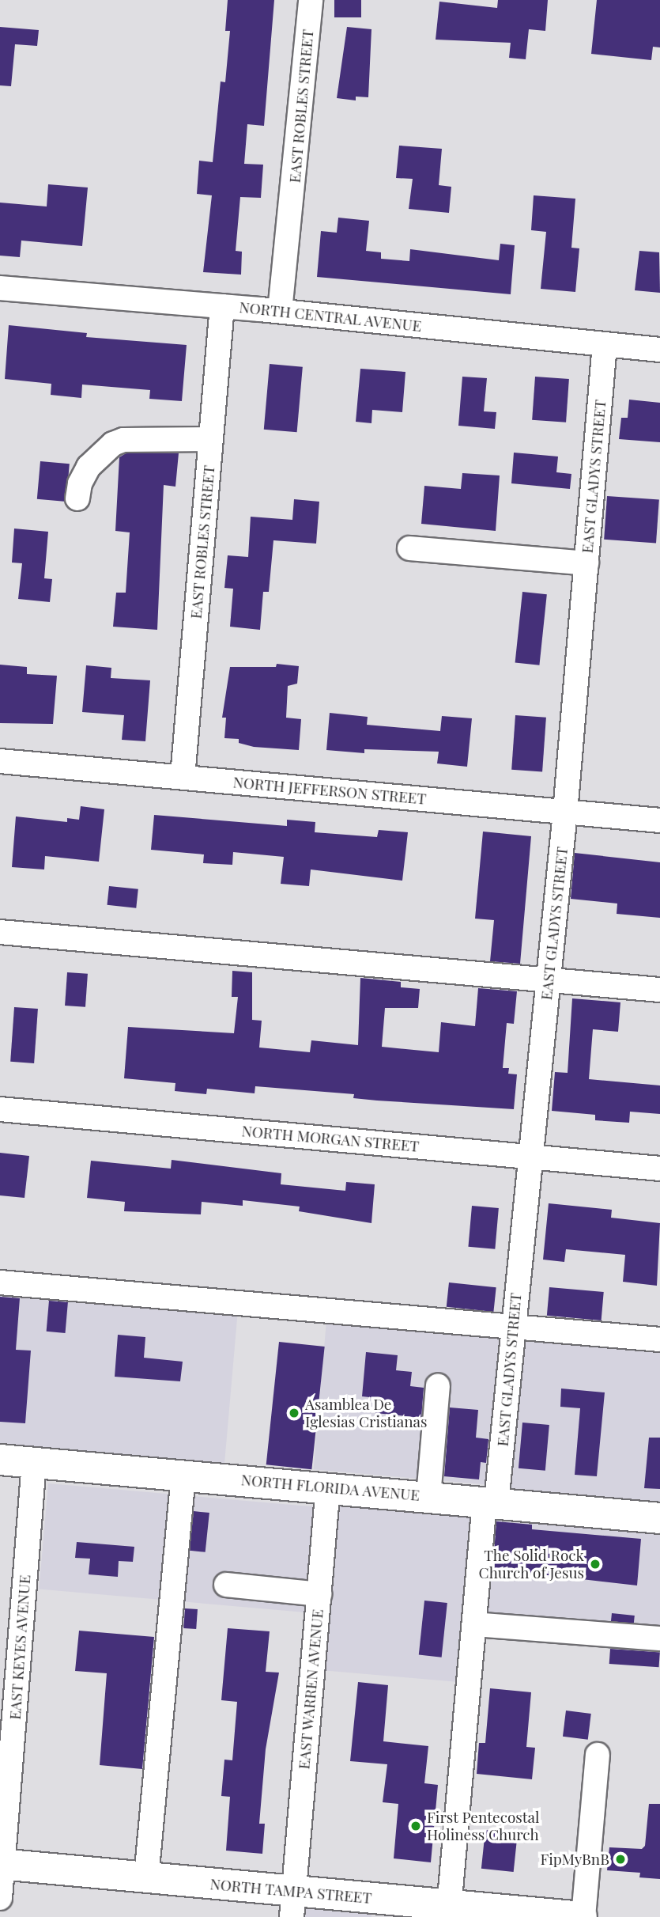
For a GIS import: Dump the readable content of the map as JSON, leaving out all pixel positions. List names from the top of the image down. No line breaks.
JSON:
{"streets":{"main road":["NORTH FLORIDA AVENUE","NORTH TAMPA STREET"],"street":["EAST ROBLES STREET","NORTH CENTRAL AVENUE","EAST GLADYS STREET","NORTH JEFFERSON STREET","NORTH MORGAN STREET","EAST KEYES AVENUE","EAST WARREN AVENUE"]},"crossings":[["EAST ROBLES STREET","NORTH CENTRAL AVENUE"],["EAST ROBLES STREET","NORTH JEFFERSON STREET"],["NORTH CENTRAL AVENUE","EAST GLADYS STREET"],["EAST GLADYS STREET","NORTH JEFFERSON STREET"],["EAST GLADYS STREET","NORTH MORGAN STREET"],["EAST GLADYS STREET","NORTH FLORIDA AVENUE"],["EAST GLADYS STREET","NORTH TAMPA STREET"],["NORTH FLORIDA AVENUE","EAST KEYES AVENUE"],["NORTH FLORIDA AVENUE","EAST WARREN AVENUE"],["EAST KEYES AVENUE","NORTH TAMPA STREET"],["EAST WARREN AVENUE","NORTH TAMPA STREET"]],"places":["Asamblea De Iglesias Cristianas","The Solid Rock Church of Jesus","First Pentecostal Holiness Church","FipMyBnB"]}
